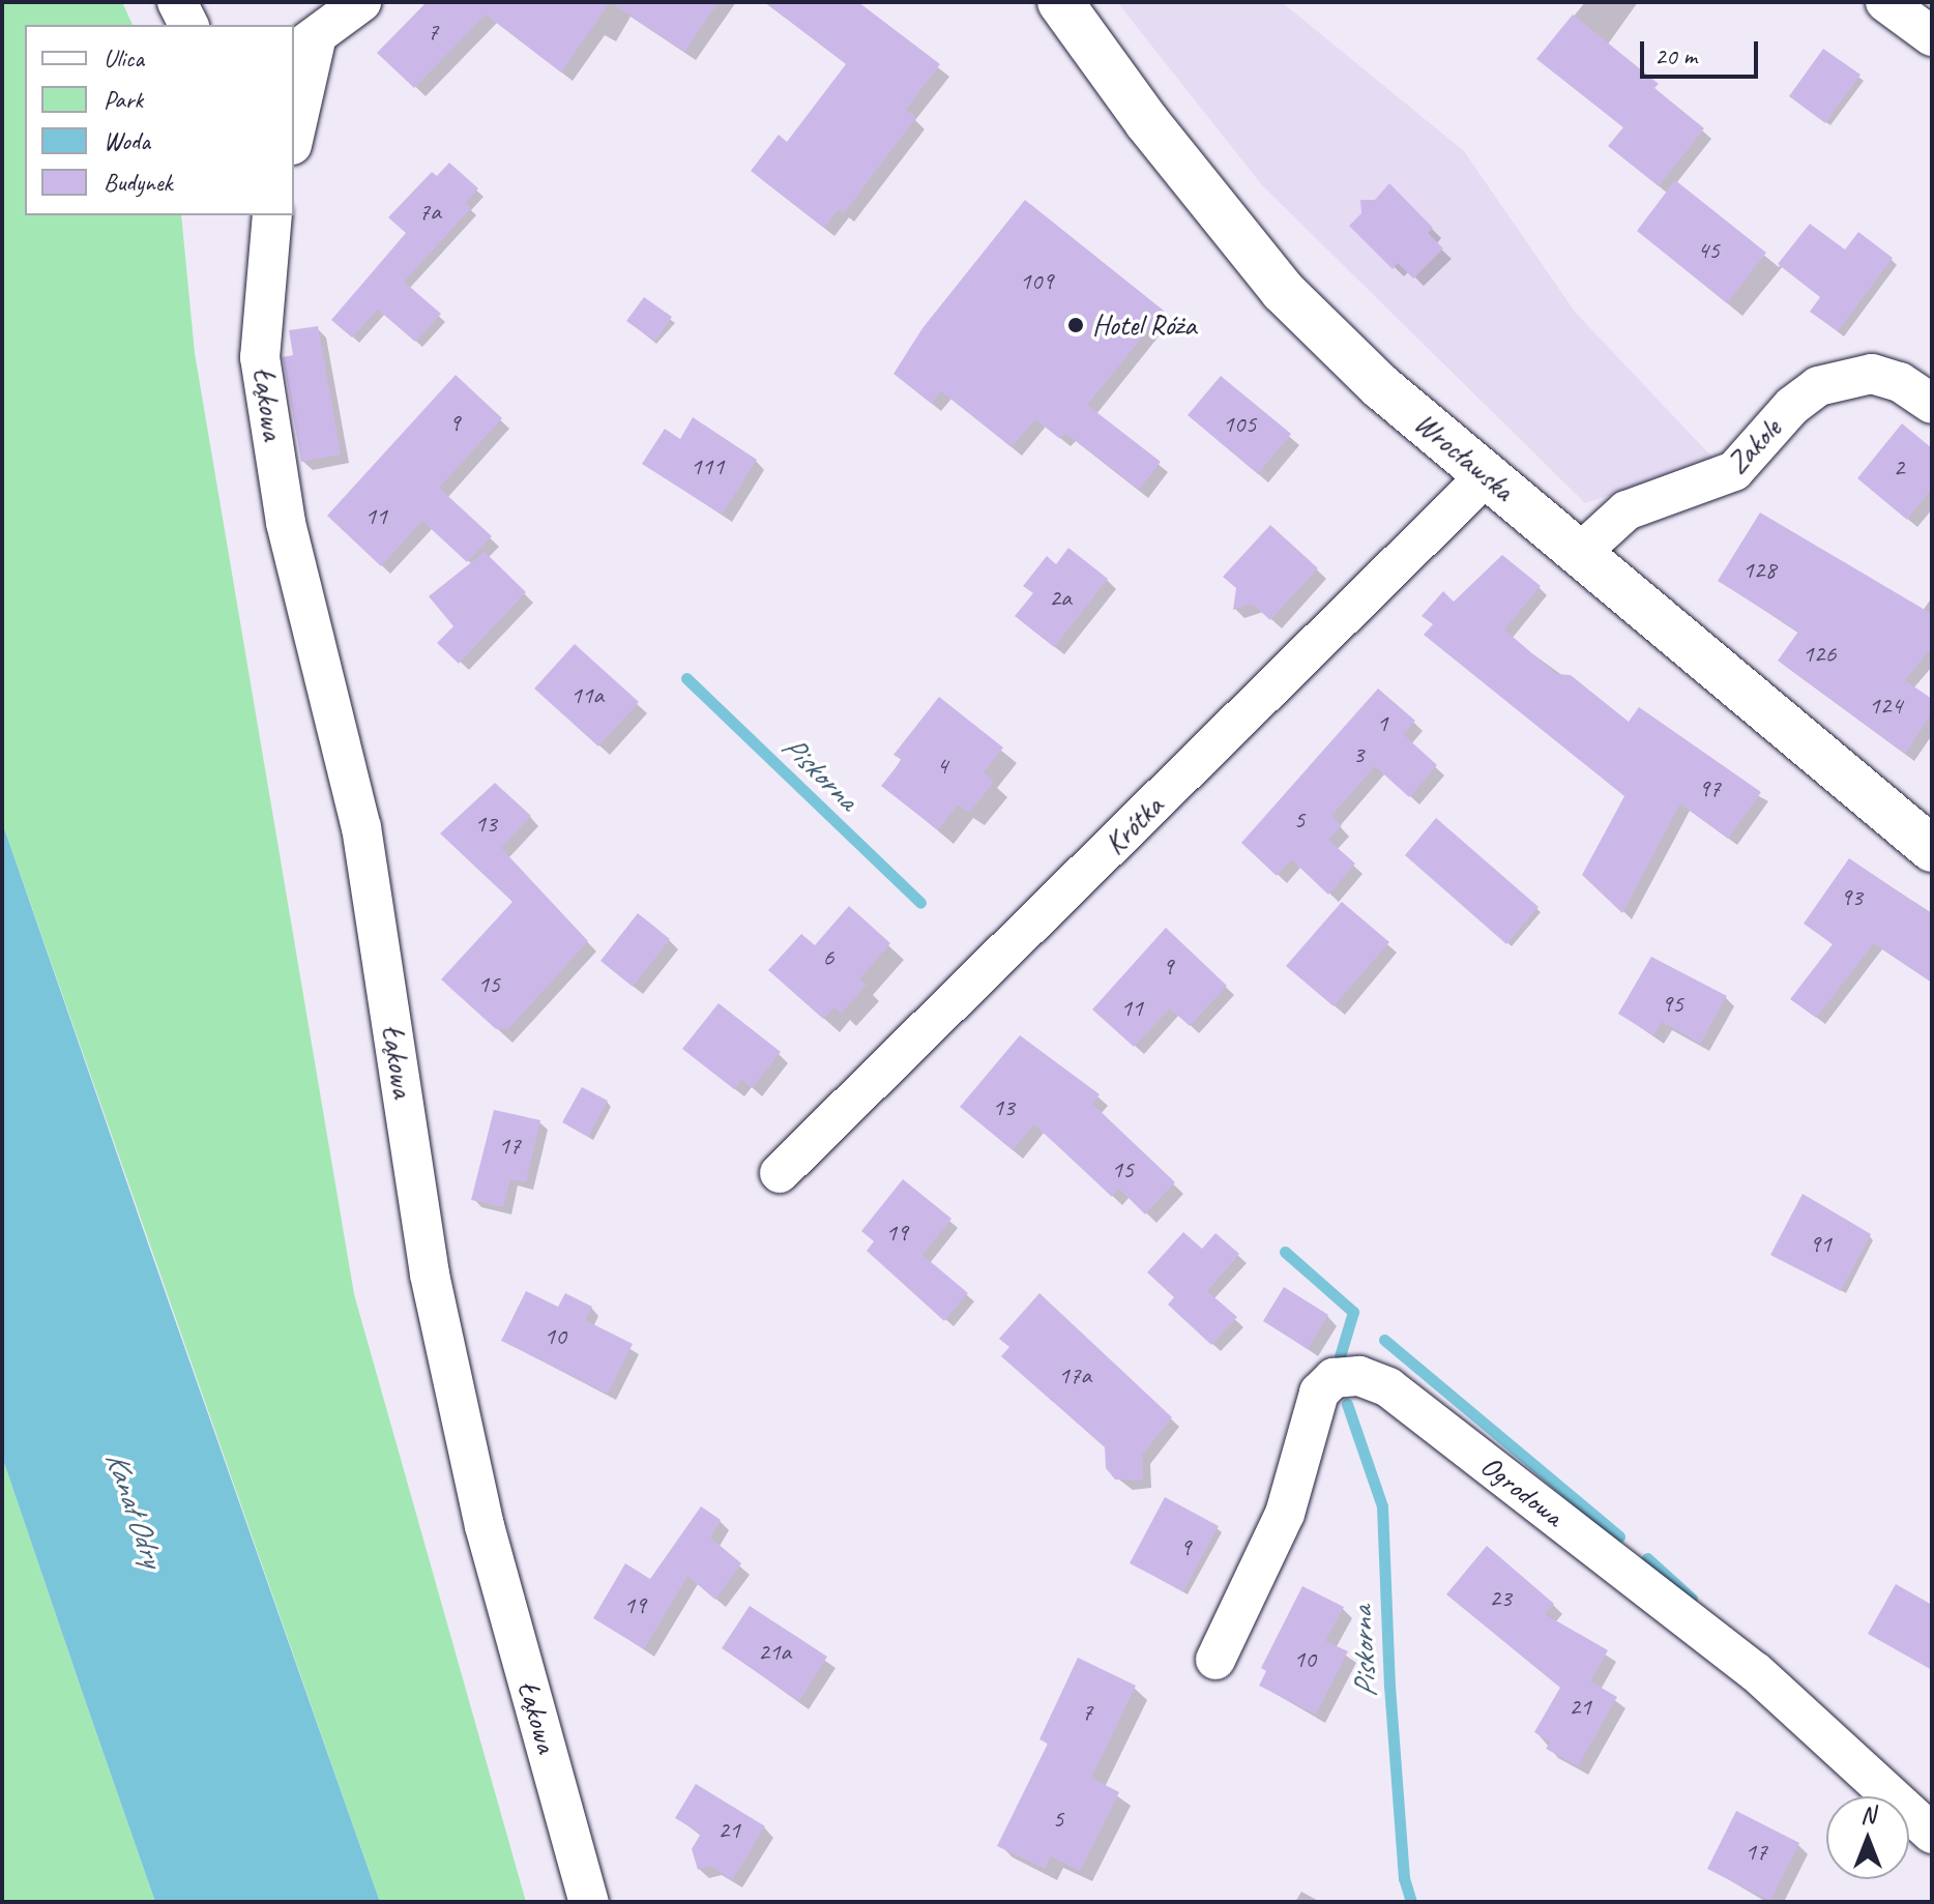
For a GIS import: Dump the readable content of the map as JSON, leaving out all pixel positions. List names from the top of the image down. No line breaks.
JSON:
{"streets":{"main road":["Wrocławska"],"street":["Łąkowa","Zakole","Krótka","Ogrodowa"]},"crossings":[["Zakole","Wrocławska"],["Wrocławska","Krótka"]],"water":["Piskorna","Kanał Odry"],"places":["Hotel Róża"],"house_numbers":["7","7a","45","109","9","105","111","2","11","128","2a","126","11a","124","1","3","4","97","5","13","93","6","9","15","95","11","13","17","15","19","91","10","17a","9","23","19","21a","10","21","7","5","21","17"],"legend":["Ulica","Park","Woda","Budynek"],"scale_bar":"20 m","north":"top"}
